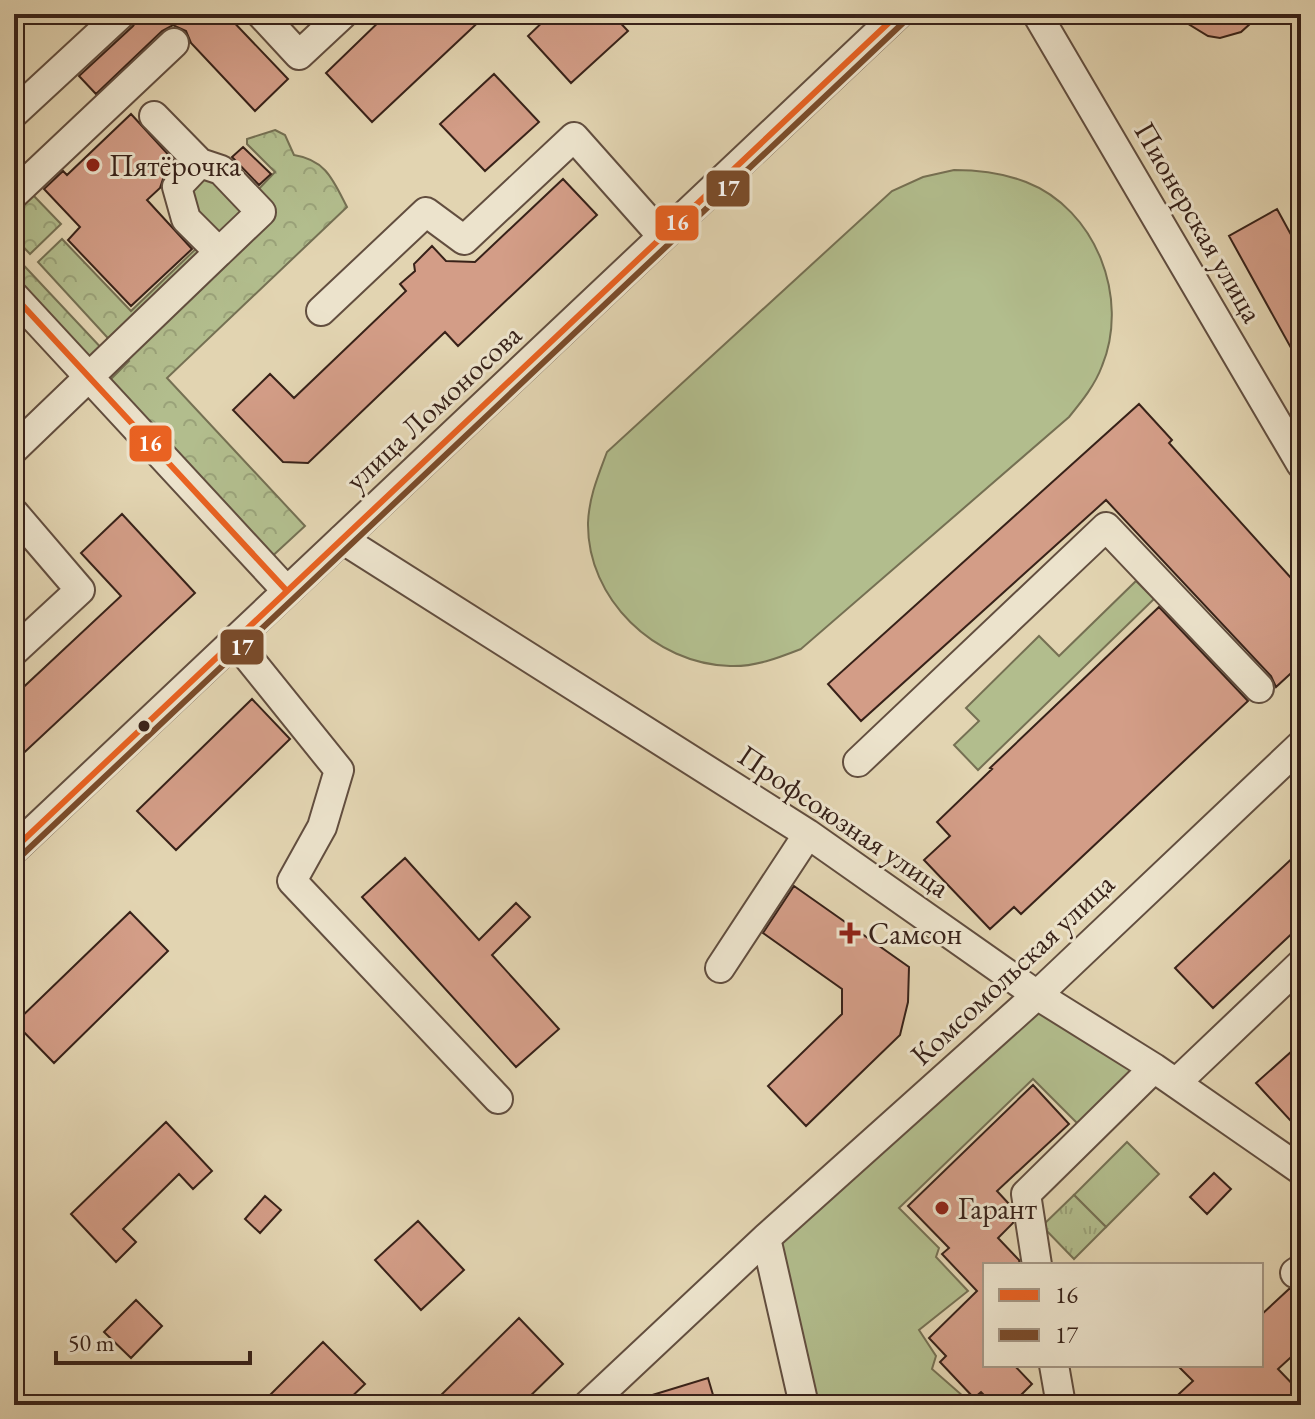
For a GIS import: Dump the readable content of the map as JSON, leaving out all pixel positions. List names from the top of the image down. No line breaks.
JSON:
{"streets":{"street":["Пионерская улица","улица Ломоносова","Профсоюзная улица","Комсомольская улица"]},"crossings":[["улица Ломоносова","Профсоюзная улица"],["Профсоюзная улица","Комсомольская улица"]],"places":{"other":["Пятёрочка","Гарант"],"health":["Самсон"]},"lines":["transit line 16","transit line 17"],"legend":["16","17"],"scale_bar":"50 m"}
